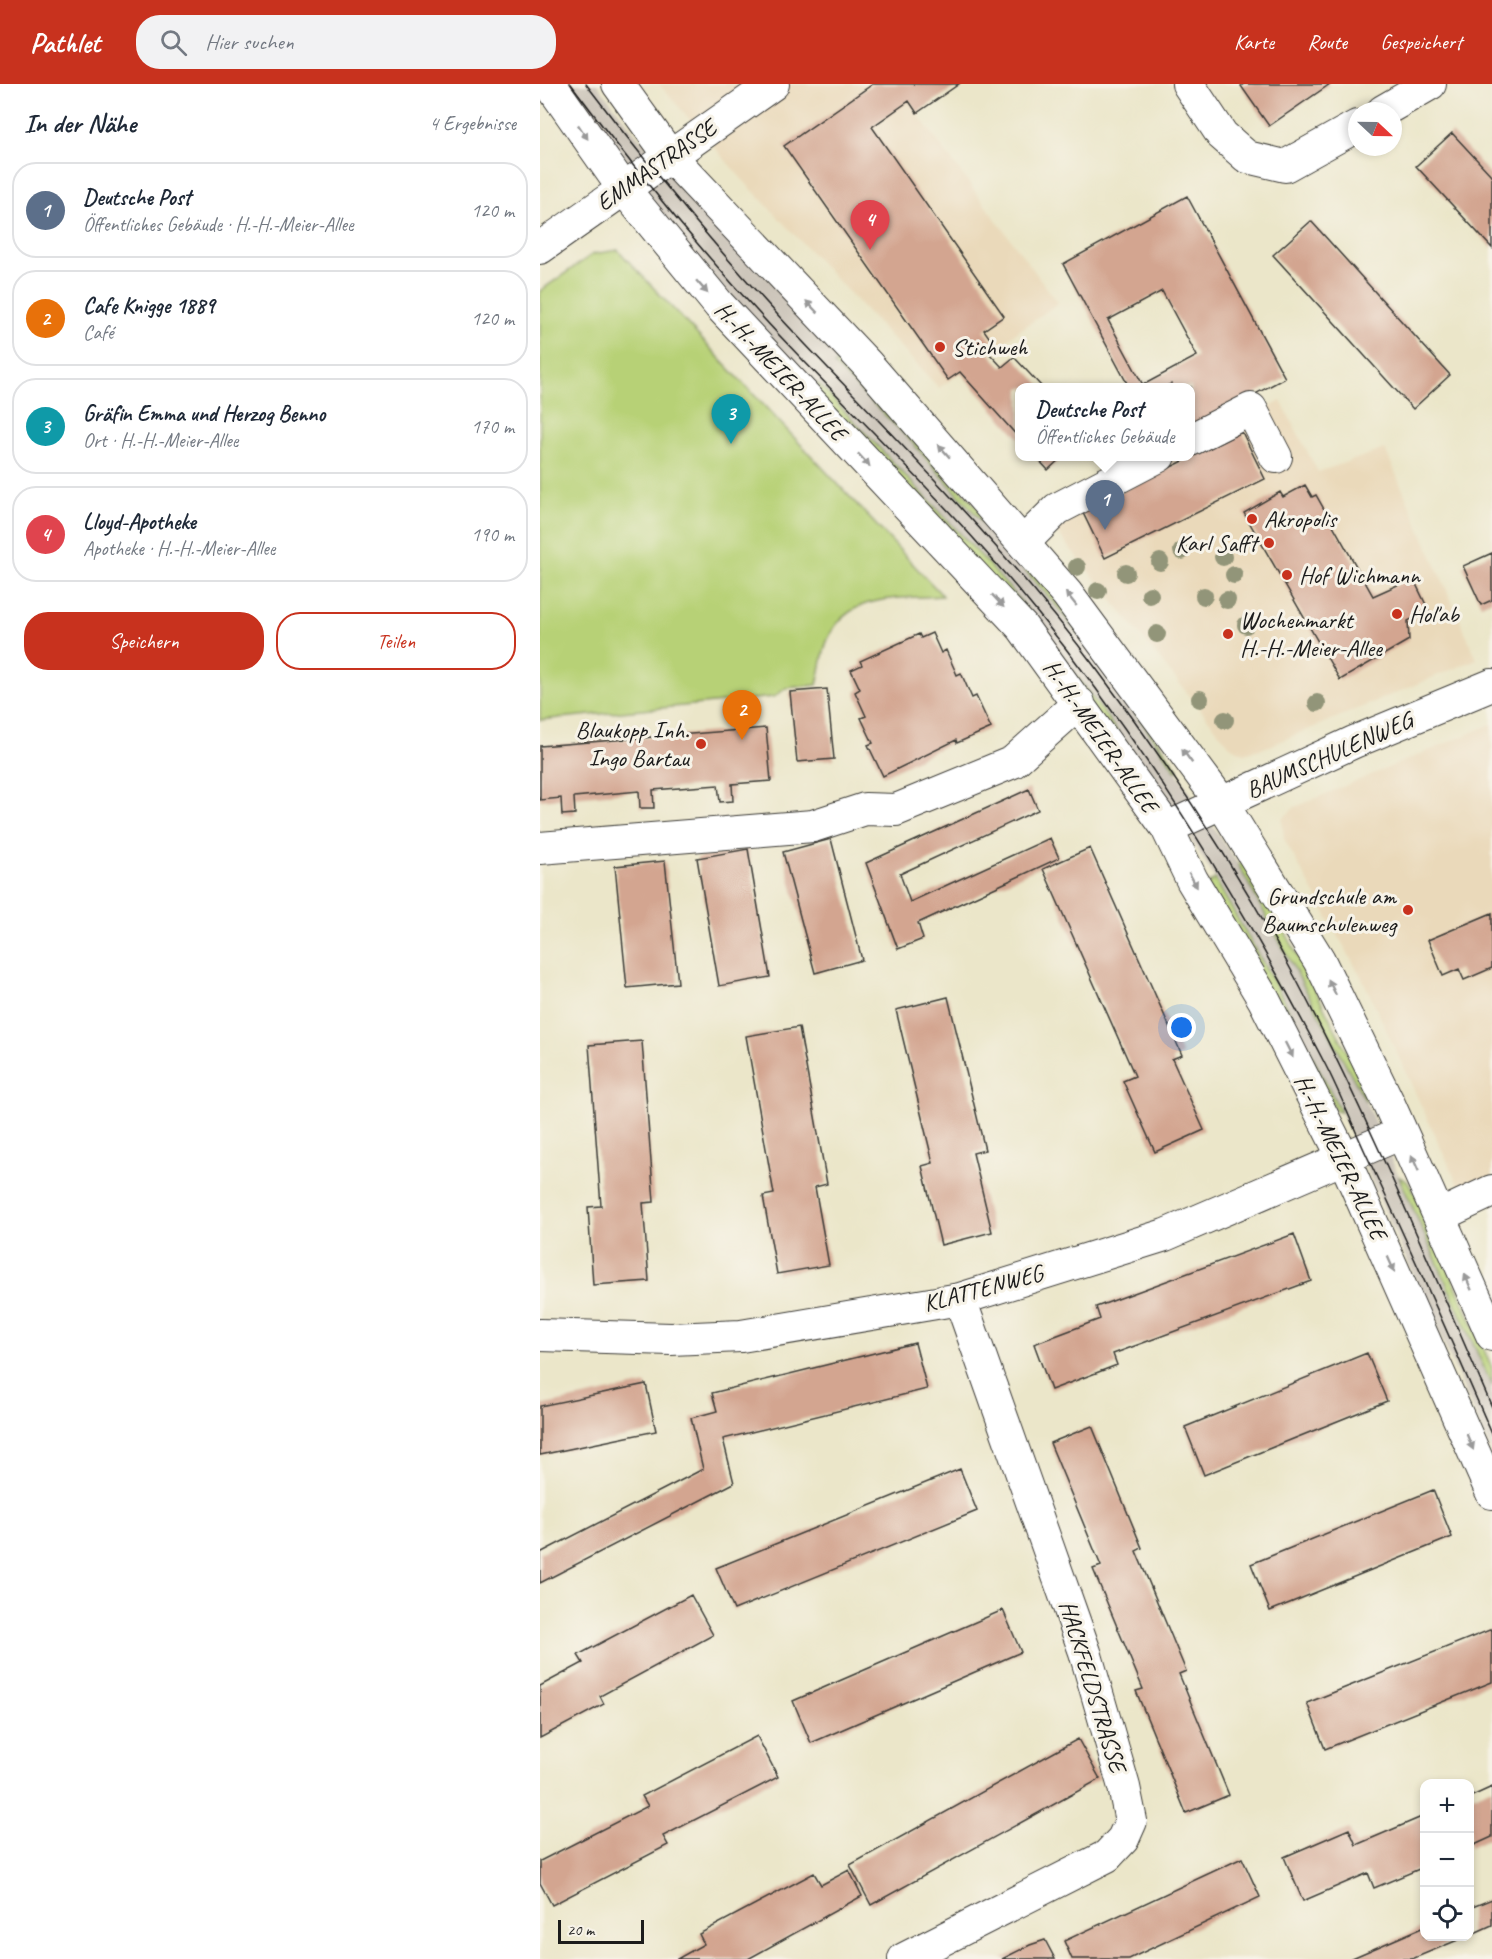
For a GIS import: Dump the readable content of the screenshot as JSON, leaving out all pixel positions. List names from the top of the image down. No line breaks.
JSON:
{"streets":{"street":["EMMASTRASSE","H.-H.-MEIER-ALLEE","BAUMSCHULENWEG","KLATTENWEG","HACKFELDSTRASSE"]},"crossings":[["EMMASTRASSE","H.-H.-MEIER-ALLEE"],["H.-H.-MEIER-ALLEE","BAUMSCHULENWEG"],["H.-H.-MEIER-ALLEE","KLATTENWEG"],["KLATTENWEG","HACKFELDSTRASSE"]],"places":["Stichweh","Akropolis","Karl Safft","Hof Wichmann","Hol'ab","Wochenmarkt H.-H.-Meier-Allee","Blaukopp Inh. Ingo Bartau","Grundschule am Baumschulenweg"],"scale_bar":"20 m","north":"right","page":{"header":"Pathlet","search":"Hier suchen","nav":["Karte","Route","Gespeichert"],"heading":["In der Nähe","4 Ergebnisse"],"list":[{"mark":"1","name":"Deutsche Post","note":"Öffentliches Gebäude · H.-H.-Meier-Allee","value":"120 m"},{"mark":"2","name":"Cafe Knigge 1889","note":"Café","value":"120 m"},{"mark":"3","name":"Gräfin Emma und Herzog Benno","note":"Ort · H.-H.-Meier-Allee","value":"170 m"},{"mark":"4","name":"Lloyd-Apotheke","note":"Apotheke · H.-H.-Meier-Allee","value":"190 m"}],"pins":["4","3","1","2"],"popup":["Deutsche Post","Öffentliches Gebäude"],"buttons":["Speichern","Teilen"],"map_buttons":["+","−"],"scale":"20 m"}}
